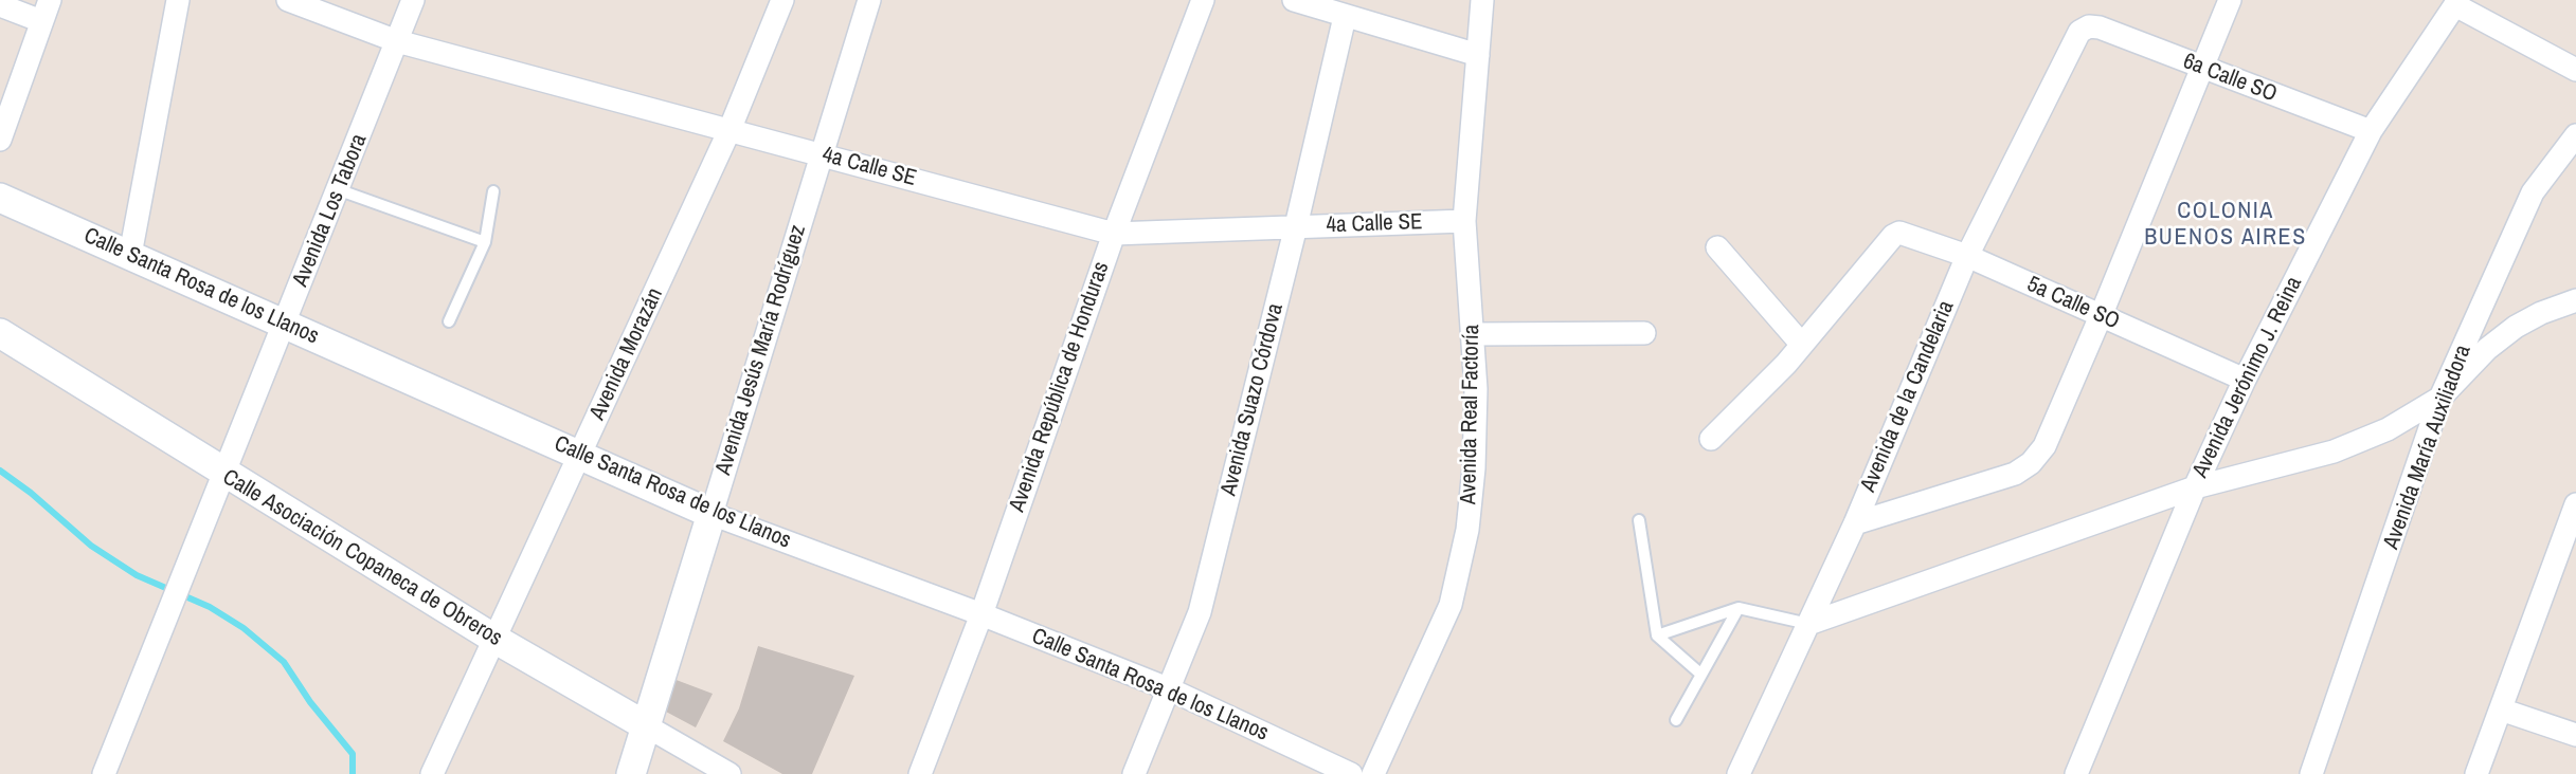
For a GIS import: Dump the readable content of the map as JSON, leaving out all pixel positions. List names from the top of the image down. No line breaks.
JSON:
{"streets":{"street":["6a Calle SO","4a Calle SE","Avenida Los Tabora","Calle Santa Rosa de los Llanos","5a Calle SO","Avenida Jesús María Rodríguez","Avenida Morazán","Avenida Jerónimo J. Reina","Avenida República de Honduras","Avenida de la Candelaria","Avenida Suazo Córdova","Avenida Real Factoría","Avenida María Auxiliadora","Calle Asociación Copaneca de Obreros"]},"crossings":[["6a Calle SO","Avenida Jerónimo J. Reina"],["6a Calle SO","Avenida de la Candelaria"],["4a Calle SE","Avenida Los Tabora"],["4a Calle SE","Avenida Jesús María Rodríguez"],["4a Calle SE","Avenida Morazán"],["4a Calle SE","Avenida República de Honduras"],["4a Calle SE","Avenida Suazo Córdova"],["4a Calle SE","Avenida Real Factoría"],["Avenida Los Tabora","Calle Santa Rosa de los Llanos"],["Avenida Los Tabora","Calle Asociación Copaneca de Obreros"],["Calle Santa Rosa de los Llanos","Avenida Jesús María Rodríguez"],["Calle Santa Rosa de los Llanos","Avenida Morazán"],["Calle Santa Rosa de los Llanos","Avenida República de Honduras"],["Calle Santa Rosa de los Llanos","Avenida Suazo Córdova"],["5a Calle SO","Avenida Jerónimo J. Reina"],["5a Calle SO","Avenida de la Candelaria"],["Avenida Jesús María Rodríguez","Calle Asociación Copaneca de Obreros"],["Avenida Morazán","Calle Asociación Copaneca de Obreros"]],"districts":["COLONIA BUENOS AIRES"]}
